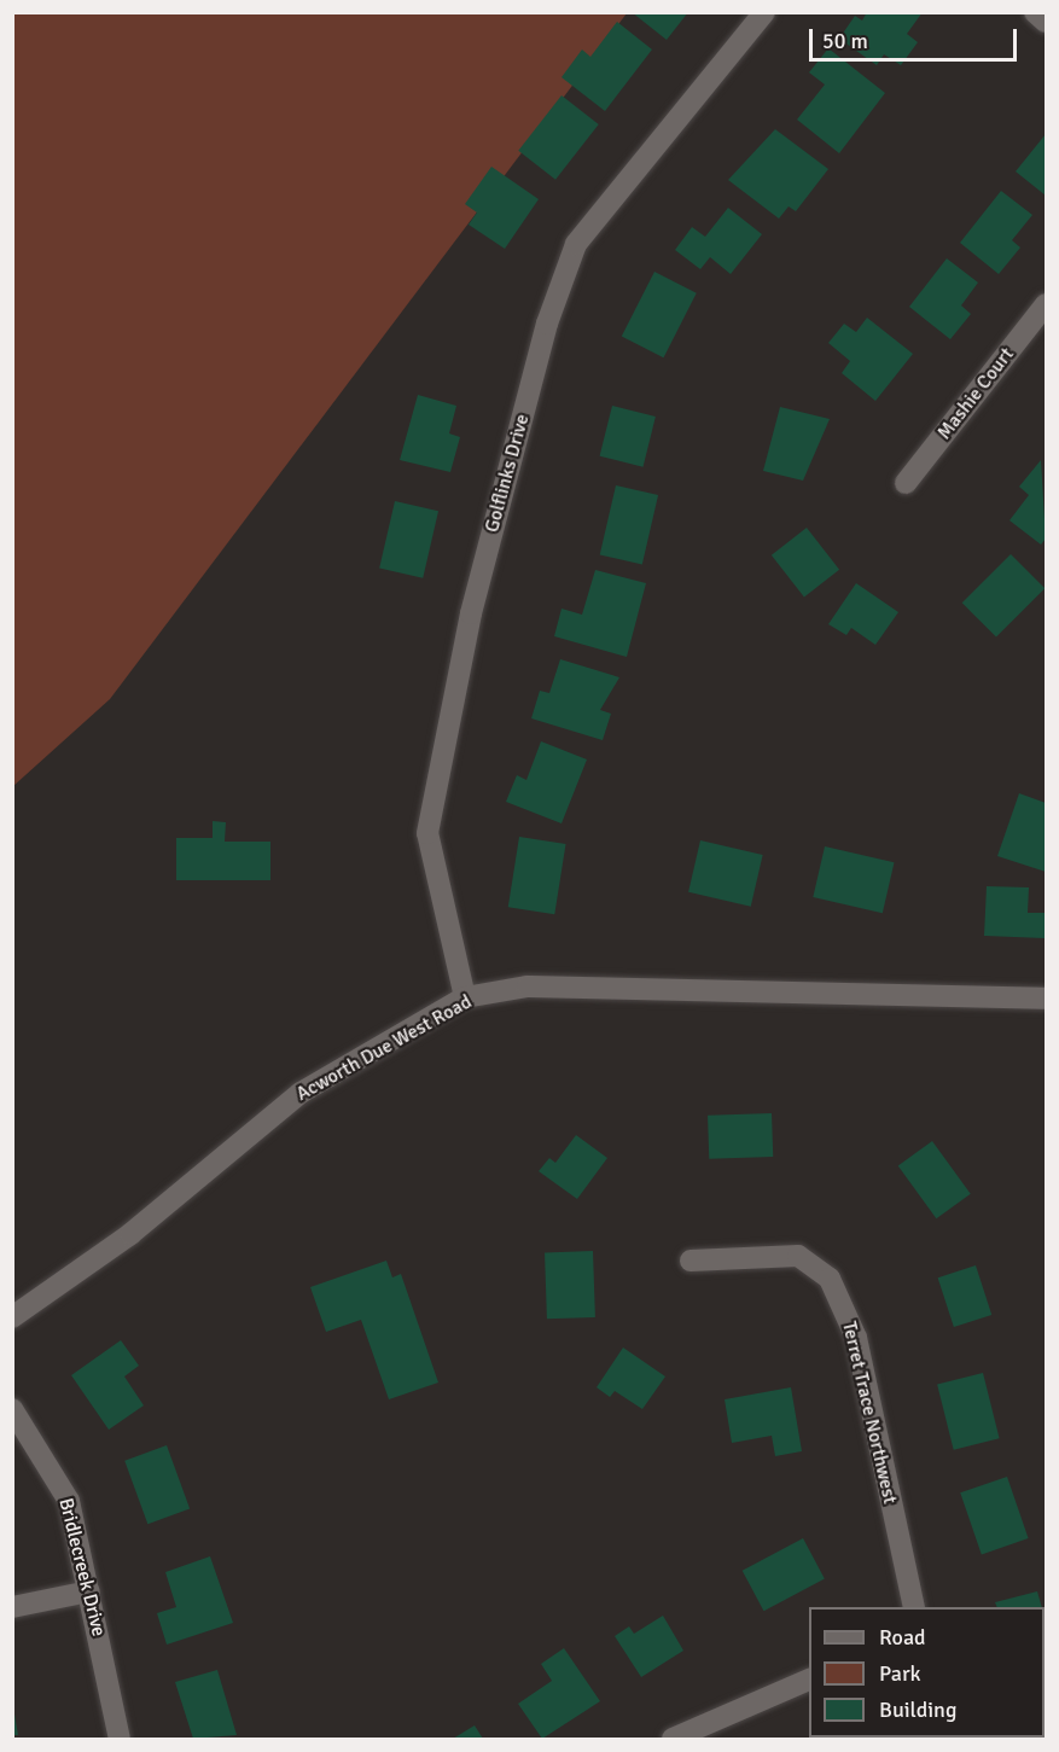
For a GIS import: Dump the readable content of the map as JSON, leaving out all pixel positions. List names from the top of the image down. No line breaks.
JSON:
{"streets":{"street":["Mashie Court","Golflinks Drive","Acworth Due West Road","Terret Trace Northwest","Bridlecreek Drive"]},"crossings":[["Golflinks Drive","Acworth Due West Road"]],"legend":["Road","Park","Building"],"scale_bar":"50 m"}
